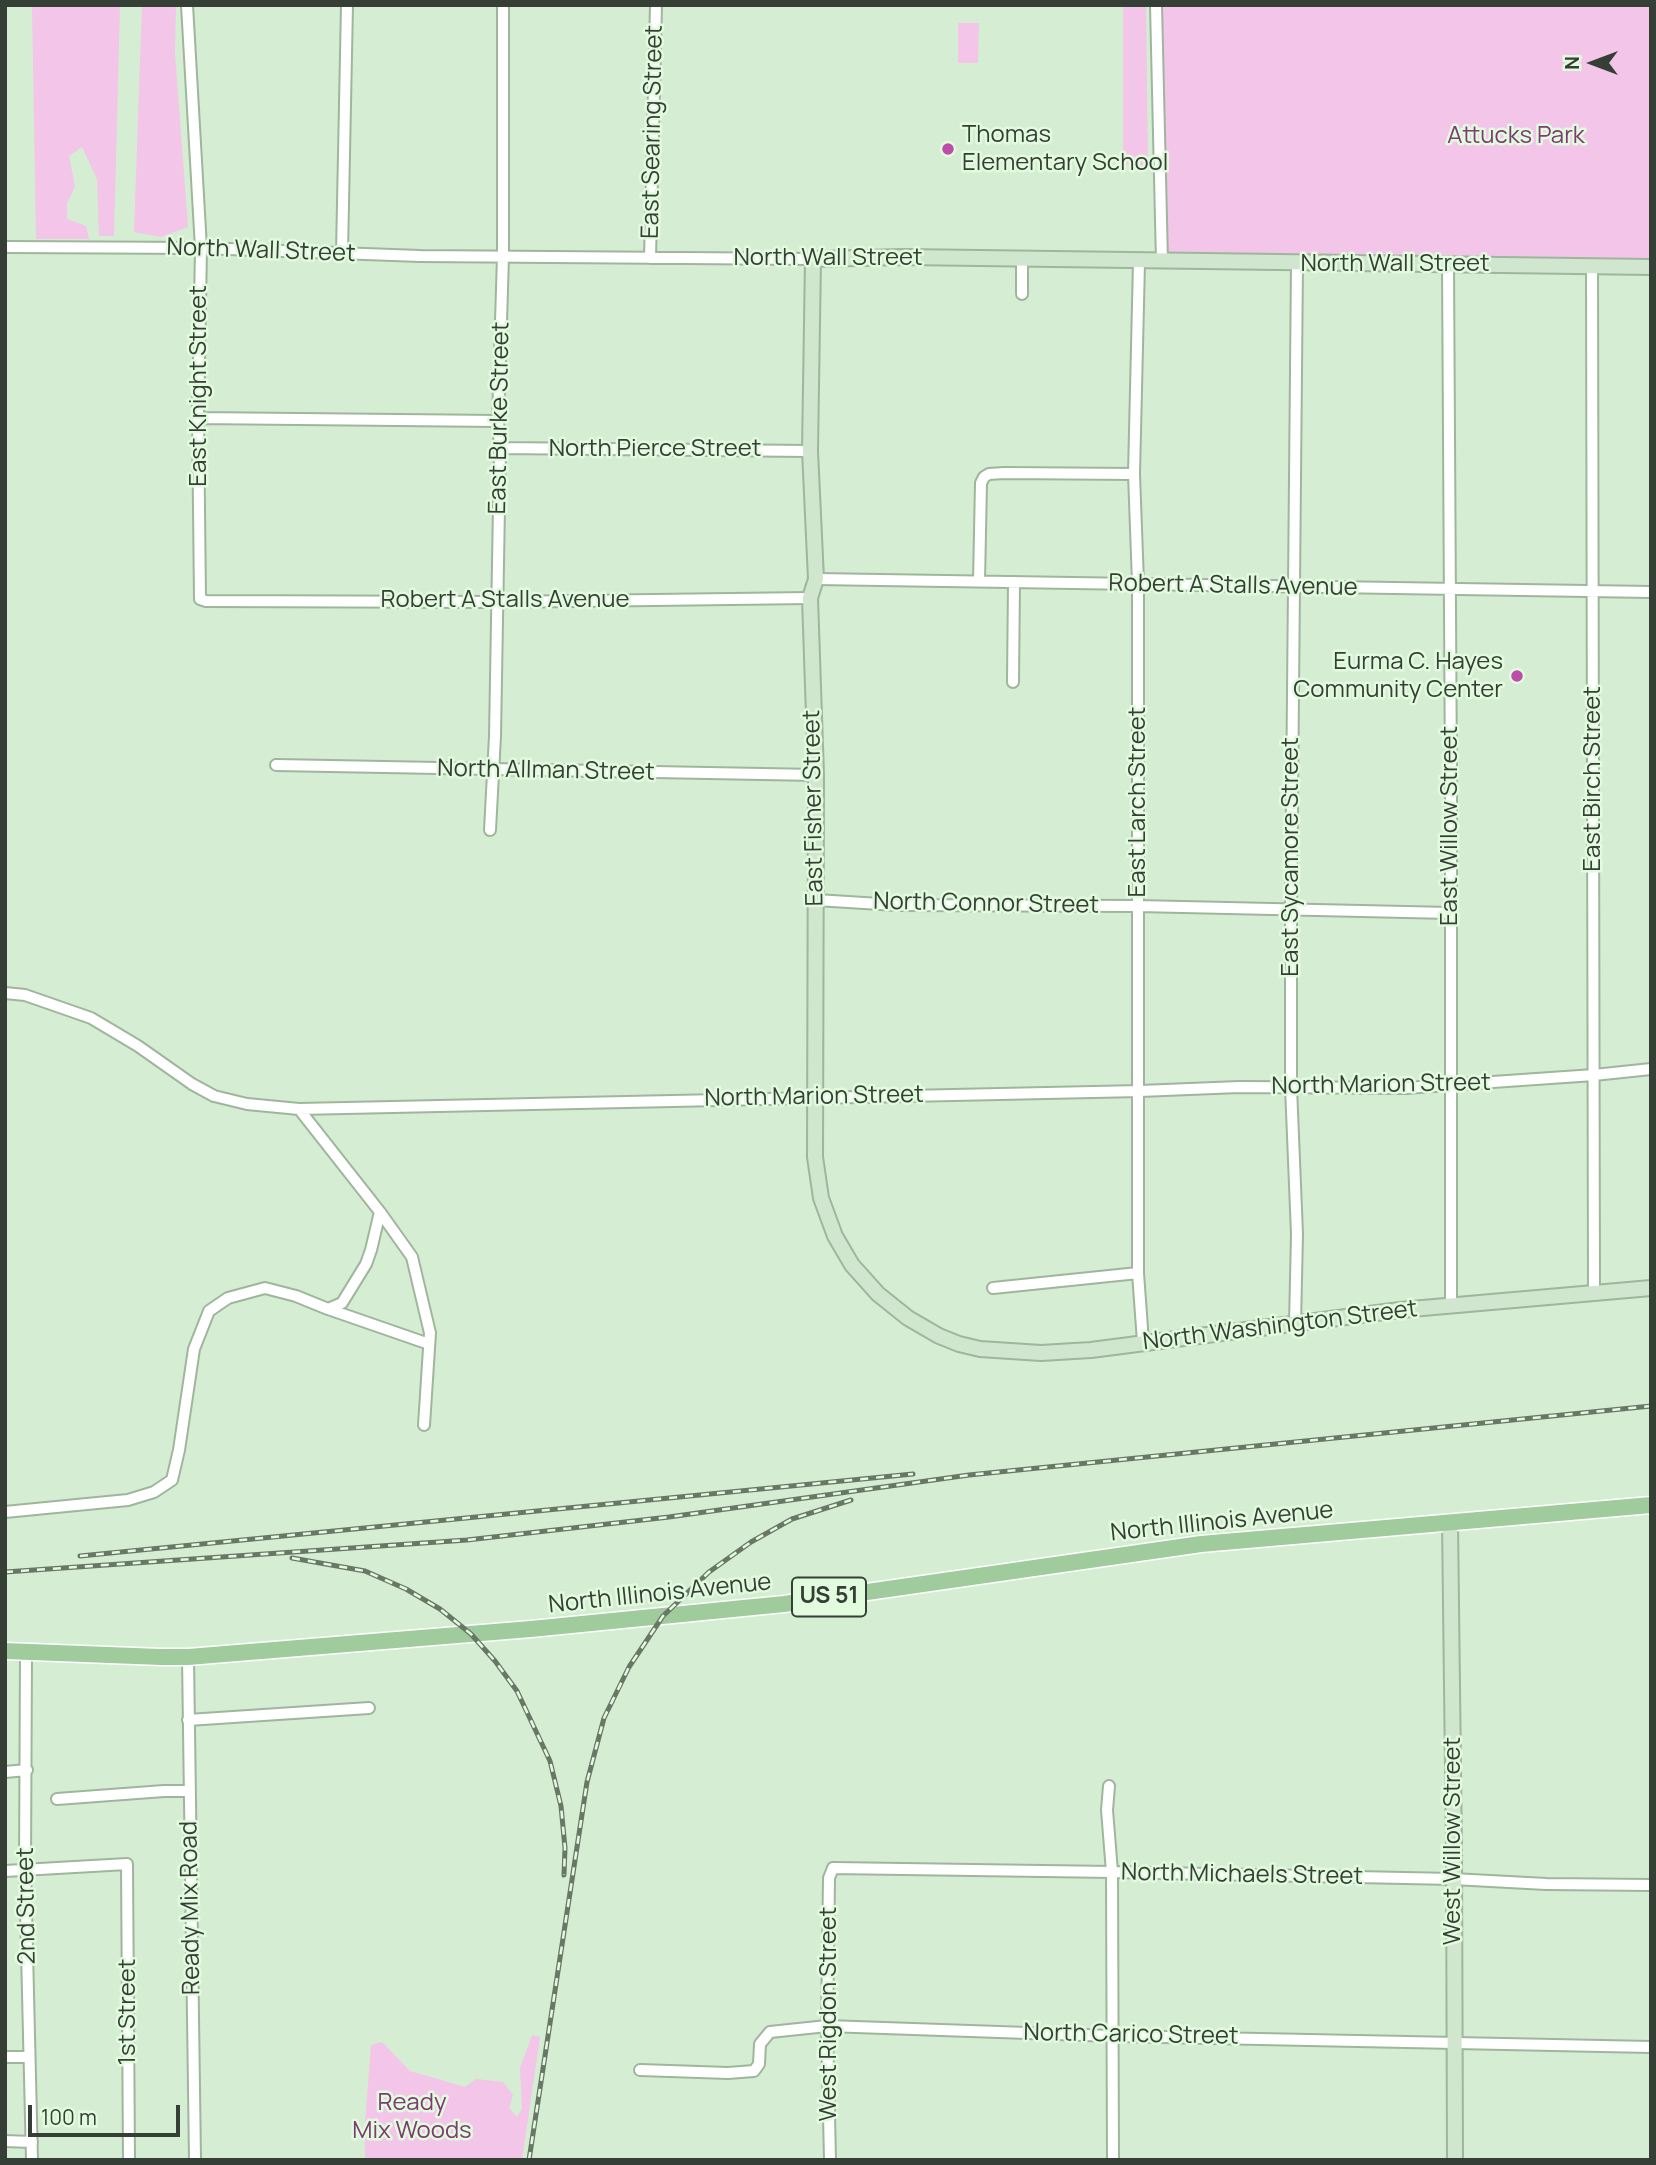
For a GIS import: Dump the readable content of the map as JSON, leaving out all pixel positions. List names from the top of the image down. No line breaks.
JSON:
{"streets":{"main road":["North Illinois Avenue","US 51"],"street":["East Searing Street","North Wall Street","East Knight Street","East Burke Street","North Pierce Street","Robert A Stalls Avenue","North Allman Street","East Birch Street","East Larch Street","East Fisher Street","East Willow Street","East Sycamore Street","North Connor Street","North Marion Street","North Washington Street","West Willow Street","North Michaels Street","2nd Street","Ready Mix Road","1st Street","West Rigdon Street","North Carico Street"]},"crossings":[["East Searing Street","North Wall Street"],["North Wall Street","East Knight Street"],["North Wall Street","East Burke Street"],["North Wall Street","East Birch Street"],["North Wall Street","East Larch Street"],["North Wall Street","East Fisher Street"],["North Wall Street","East Willow Street"],["North Wall Street","East Sycamore Street"],["East Knight Street","Robert A Stalls Avenue"],["East Burke Street","North Pierce Street"],["East Burke Street","Robert A Stalls Avenue"],["East Burke Street","North Allman Street"],["North Pierce Street","East Fisher Street"],["Robert A Stalls Avenue","East Birch Street"],["Robert A Stalls Avenue","East Larch Street"],["Robert A Stalls Avenue","East Fisher Street"],["Robert A Stalls Avenue","East Willow Street"],["Robert A Stalls Avenue","East Sycamore Street"],["North Allman Street","East Fisher Street"],["East Birch Street","North Marion Street"],["East Birch Street","North Washington Street"],["East Larch Street","North Connor Street"],["East Larch Street","North Marion Street"],["East Larch Street","North Washington Street"],["East Fisher Street","North Connor Street"],["East Fisher Street","North Marion Street"],["East Fisher Street","North Washington Street"],["East Willow Street","North Connor Street"],["East Willow Street","North Marion Street"],["East Willow Street","North Washington Street"],["East Sycamore Street","North Connor Street"],["East Sycamore Street","North Marion Street"],["East Sycamore Street","North Washington Street"],["North Illinois Avenue","West Willow Street"],["North Illinois Avenue","2nd Street"],["North Illinois Avenue","Ready Mix Road"],["West Willow Street","North Michaels Street"],["West Willow Street","North Carico Street"],["North Michaels Street","West Rigdon Street"],["2nd Street","1st Street"],["West Rigdon Street","North Carico Street"]],"parks":["Attucks Park","Ready Mix Woods"],"places":["Thomas Elementary School","Eurma C. Hayes Community Center"],"scale_bar":"100 m","north":"left"}
